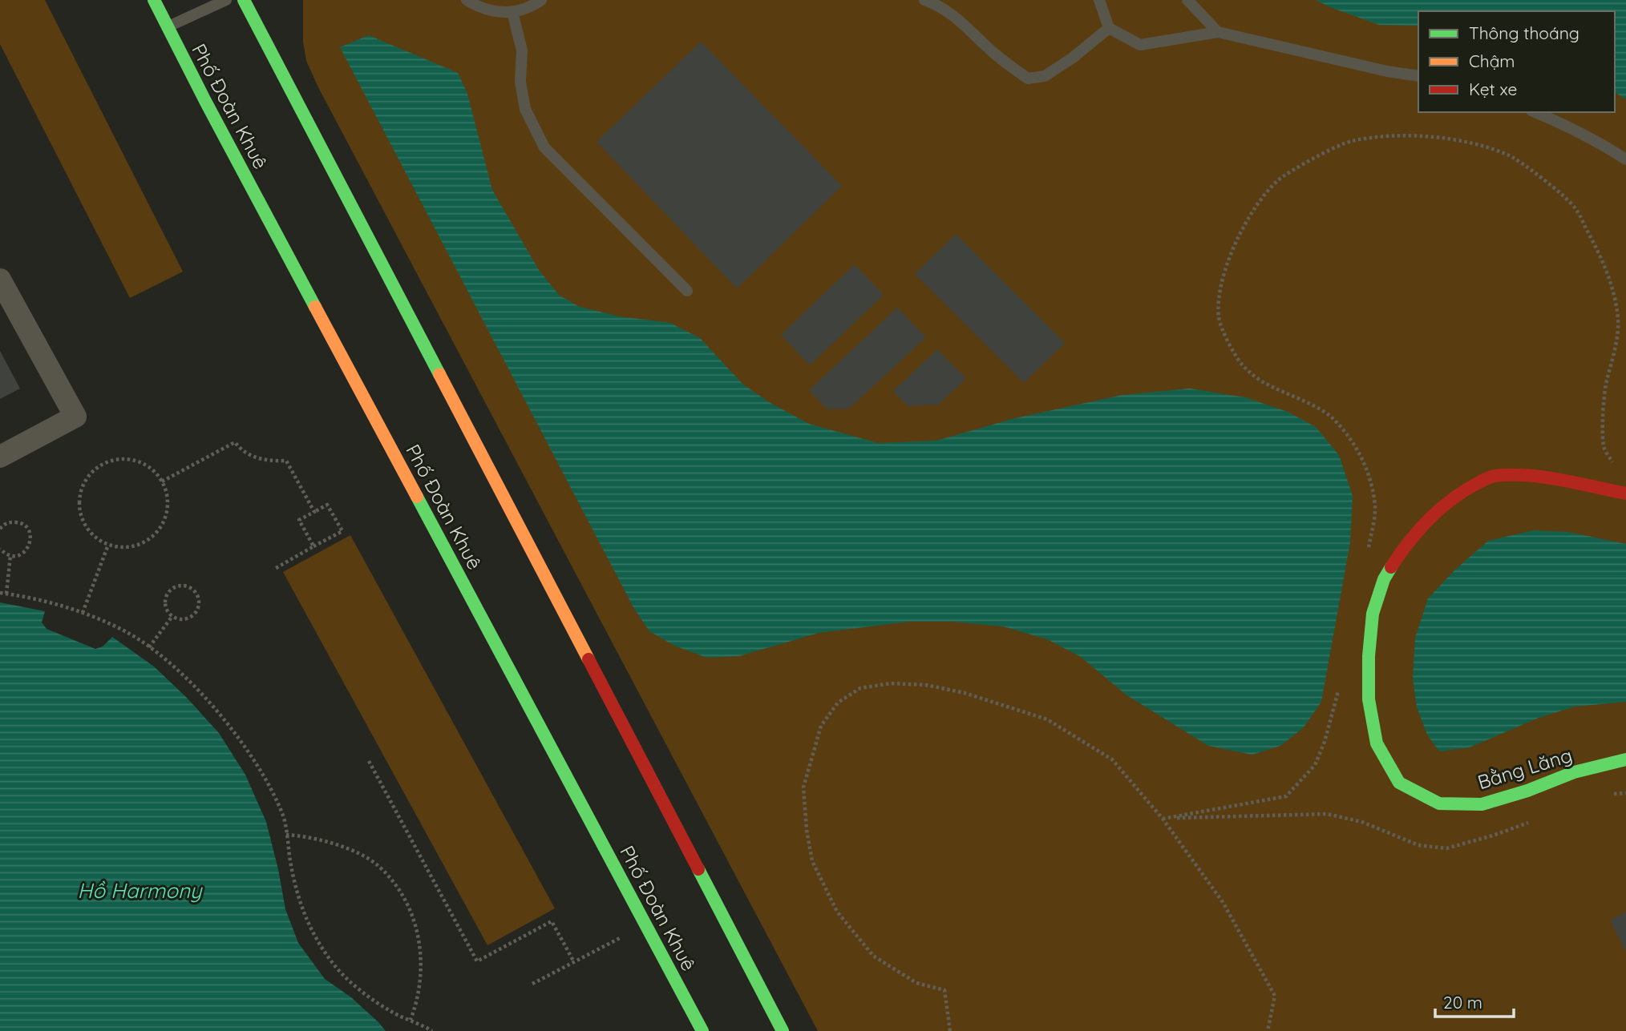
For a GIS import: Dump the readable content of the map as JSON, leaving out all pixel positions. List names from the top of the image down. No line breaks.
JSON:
{"streets":{"main road":["Phố Đoàn Khuê","Bằng Lăng"]},"water":["Hồ Harmony"],"legend":["Thông thoáng","Chậm","Kẹt xe"],"scale_bar":"20 m"}
